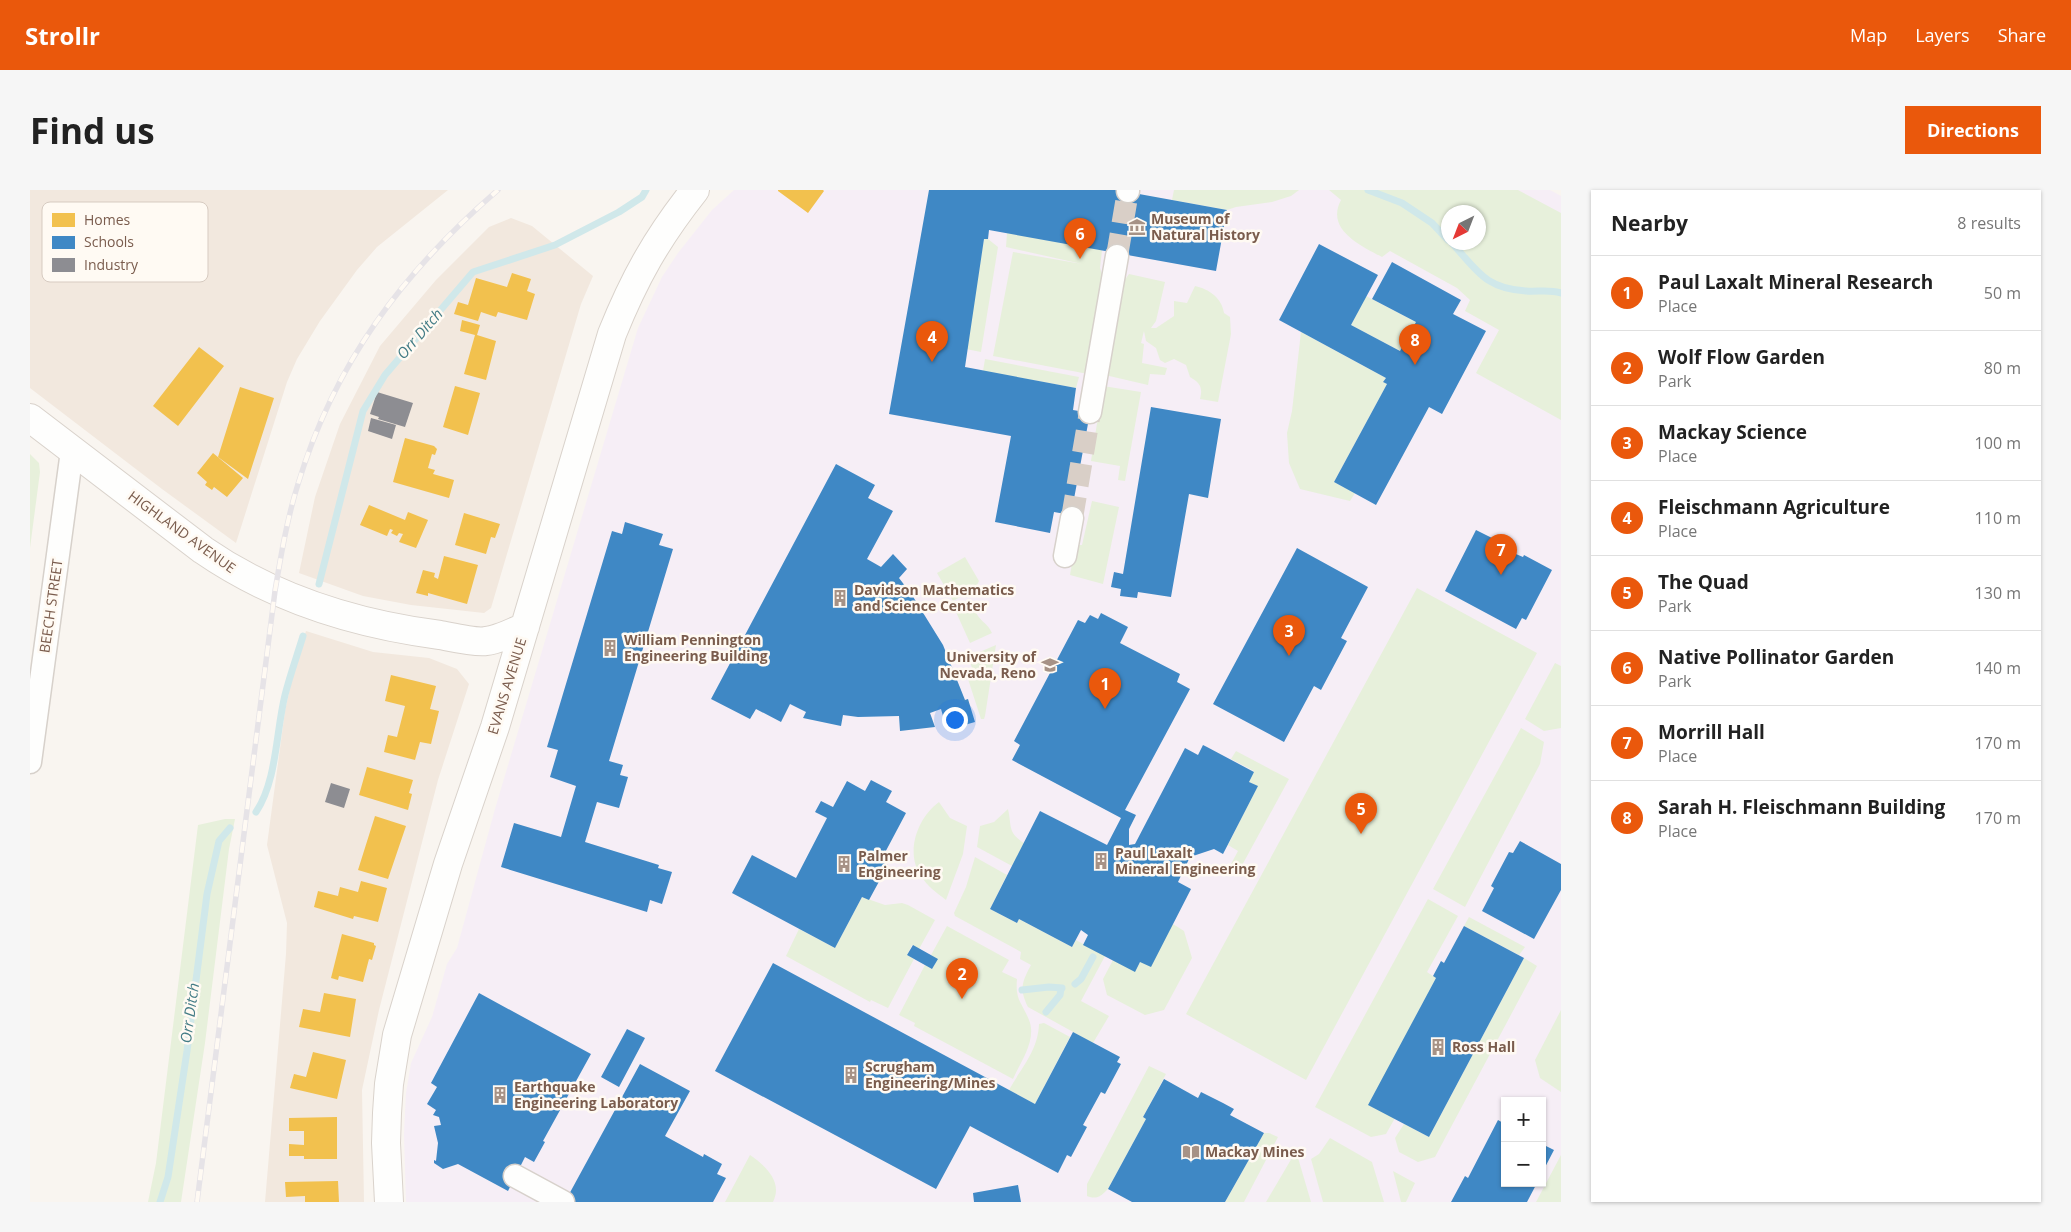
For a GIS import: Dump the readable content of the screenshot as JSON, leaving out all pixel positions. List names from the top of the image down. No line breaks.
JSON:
{"streets":{"street":["HIGHLAND AVENUE","BEECH STREET","EVANS AVENUE"]},"crossings":[["HIGHLAND AVENUE","BEECH STREET"],["HIGHLAND AVENUE","EVANS AVENUE"]],"water":["Orr Ditch"],"places":{"museum":["Museum of Natural History"],"building":["Davidson Mathematics and Science Center","William Pennington Engineering Building","Paul Laxalt Mineral Engineering","Palmer Engineering","Ross Hall","Scrugham Engineering/Mines","Earthquake Engineering Laboratory"],"school or university":["University of Nevada, Reno"],"library":["Mackay Mines"]},"legend":["Homes","Schools","Industry"],"north":"bottom left","page":{"header":"Strollr","nav":["Map","Layers","Share"],"buttons":"Directions","title":"Find us","heading":["Nearby","8 results"],"pins":["6","4","8","7","3","1","5","2"],"list":[{"mark":"1","name":"Paul Laxalt Mineral Research","note":"Place","value":"50 m"},{"mark":"2","name":"Wolf Flow Garden","note":"Park","value":"80 m"},{"mark":"3","name":"Mackay Science","note":"Place","value":"100 m"},{"mark":"4","name":"Fleischmann Agriculture","note":"Place","value":"110 m"},{"mark":"5","name":"The Quad","note":"Park","value":"130 m"},{"mark":"6","name":"Native Pollinator Garden","note":"Park","value":"140 m"},{"mark":"7","name":"Morrill Hall","note":"Place","value":"170 m"},{"mark":"8","name":"Sarah H. Fleischmann Building","note":"Place","value":"170 m"}],"map_buttons":["+","−"]}}
